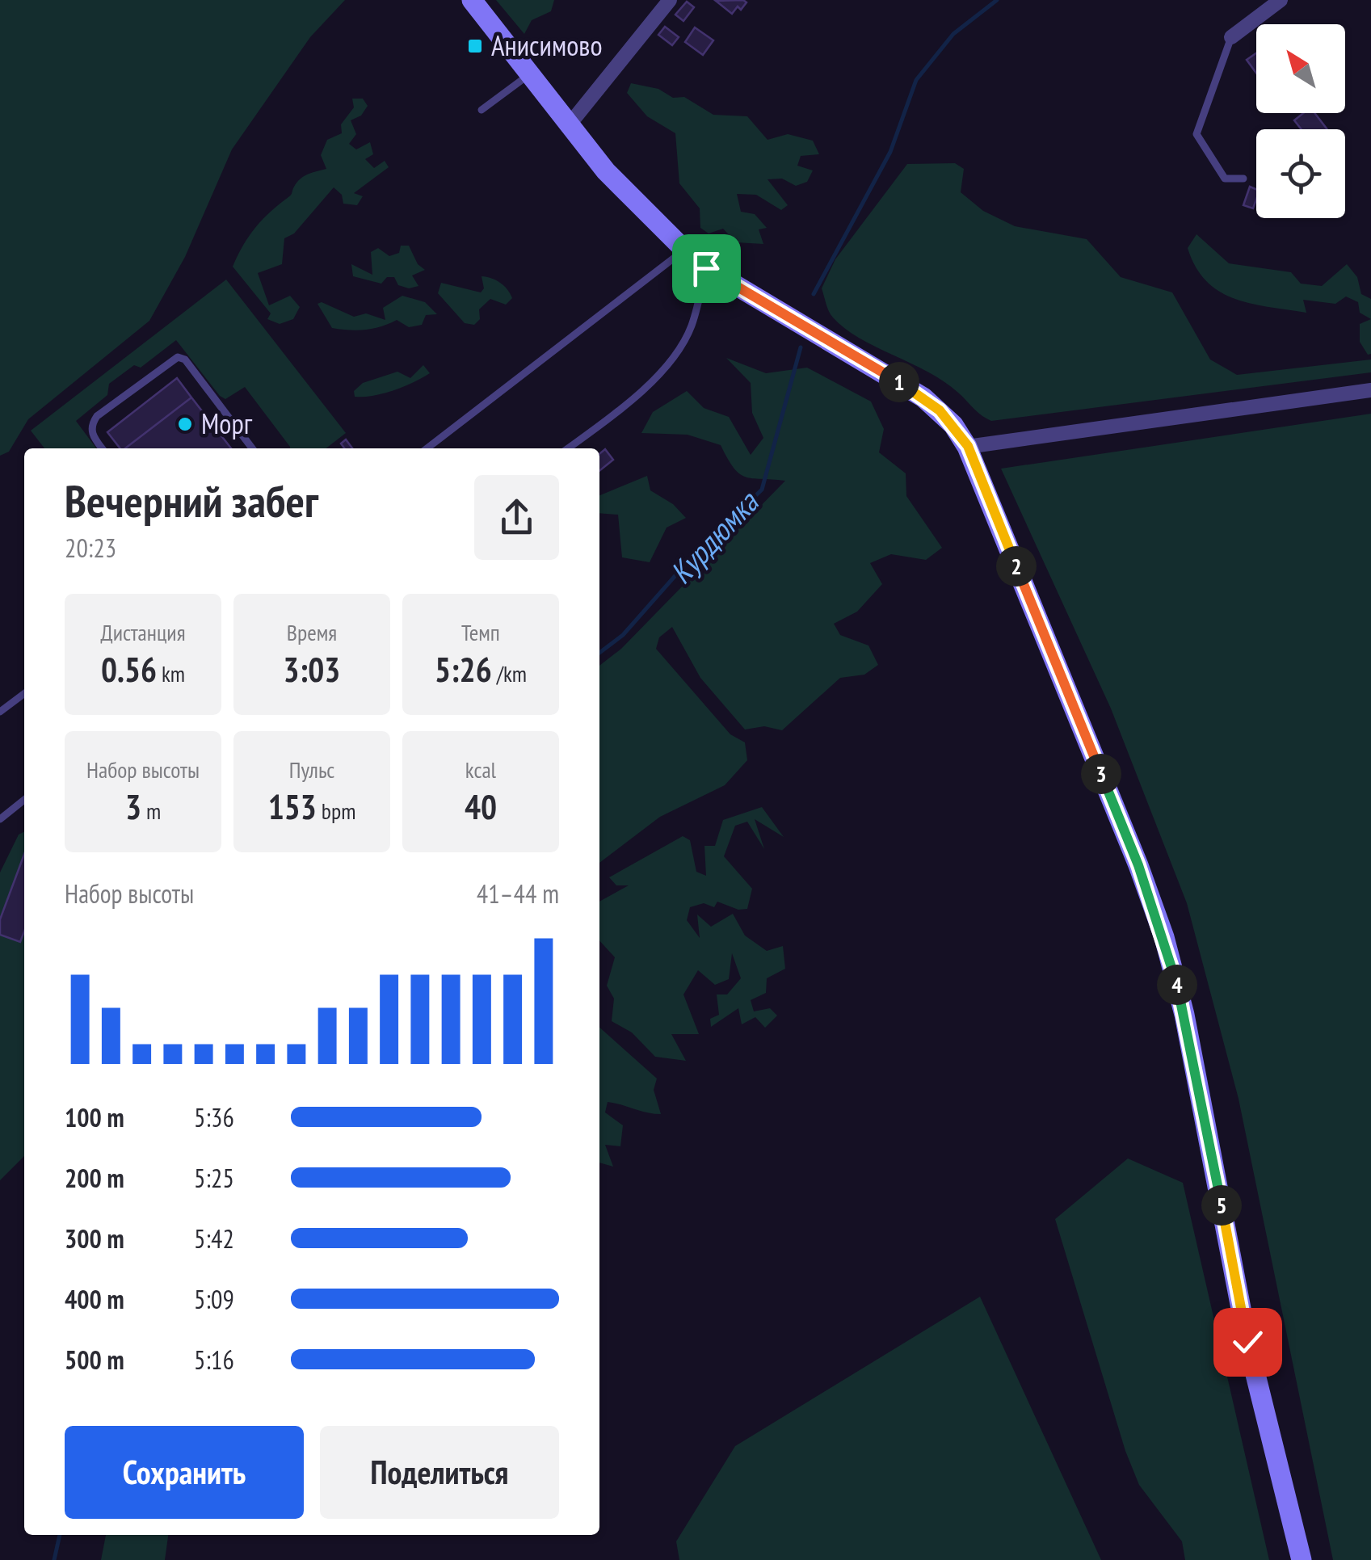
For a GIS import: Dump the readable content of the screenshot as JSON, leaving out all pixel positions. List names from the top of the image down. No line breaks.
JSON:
{"water":["Курдюмка"],"places":{"transit":["Анисимово"],"other":["Морг"]},"north":"top left","page":{"pins":["1","2","3","4","5"],"heading":["Вечерний забег","20:23"],"stats":[["Дистанция","0.56 km"],["Время","3:03"],["Темп","5:26 /km"],["Набор высоты","3 m"],["Пульс","153 bpm"],["kcal","40"]],"chart":["Набор высоты","41–44 m"],"list":[{"name":"100 m","note":"5:36"},{"name":"200 m","note":"5:25"},{"name":"300 m","note":"5:42"},{"name":"400 m","note":"5:09"},{"name":"500 m","note":"5:16"}],"buttons":["Сохранить","Поделиться"]}}
